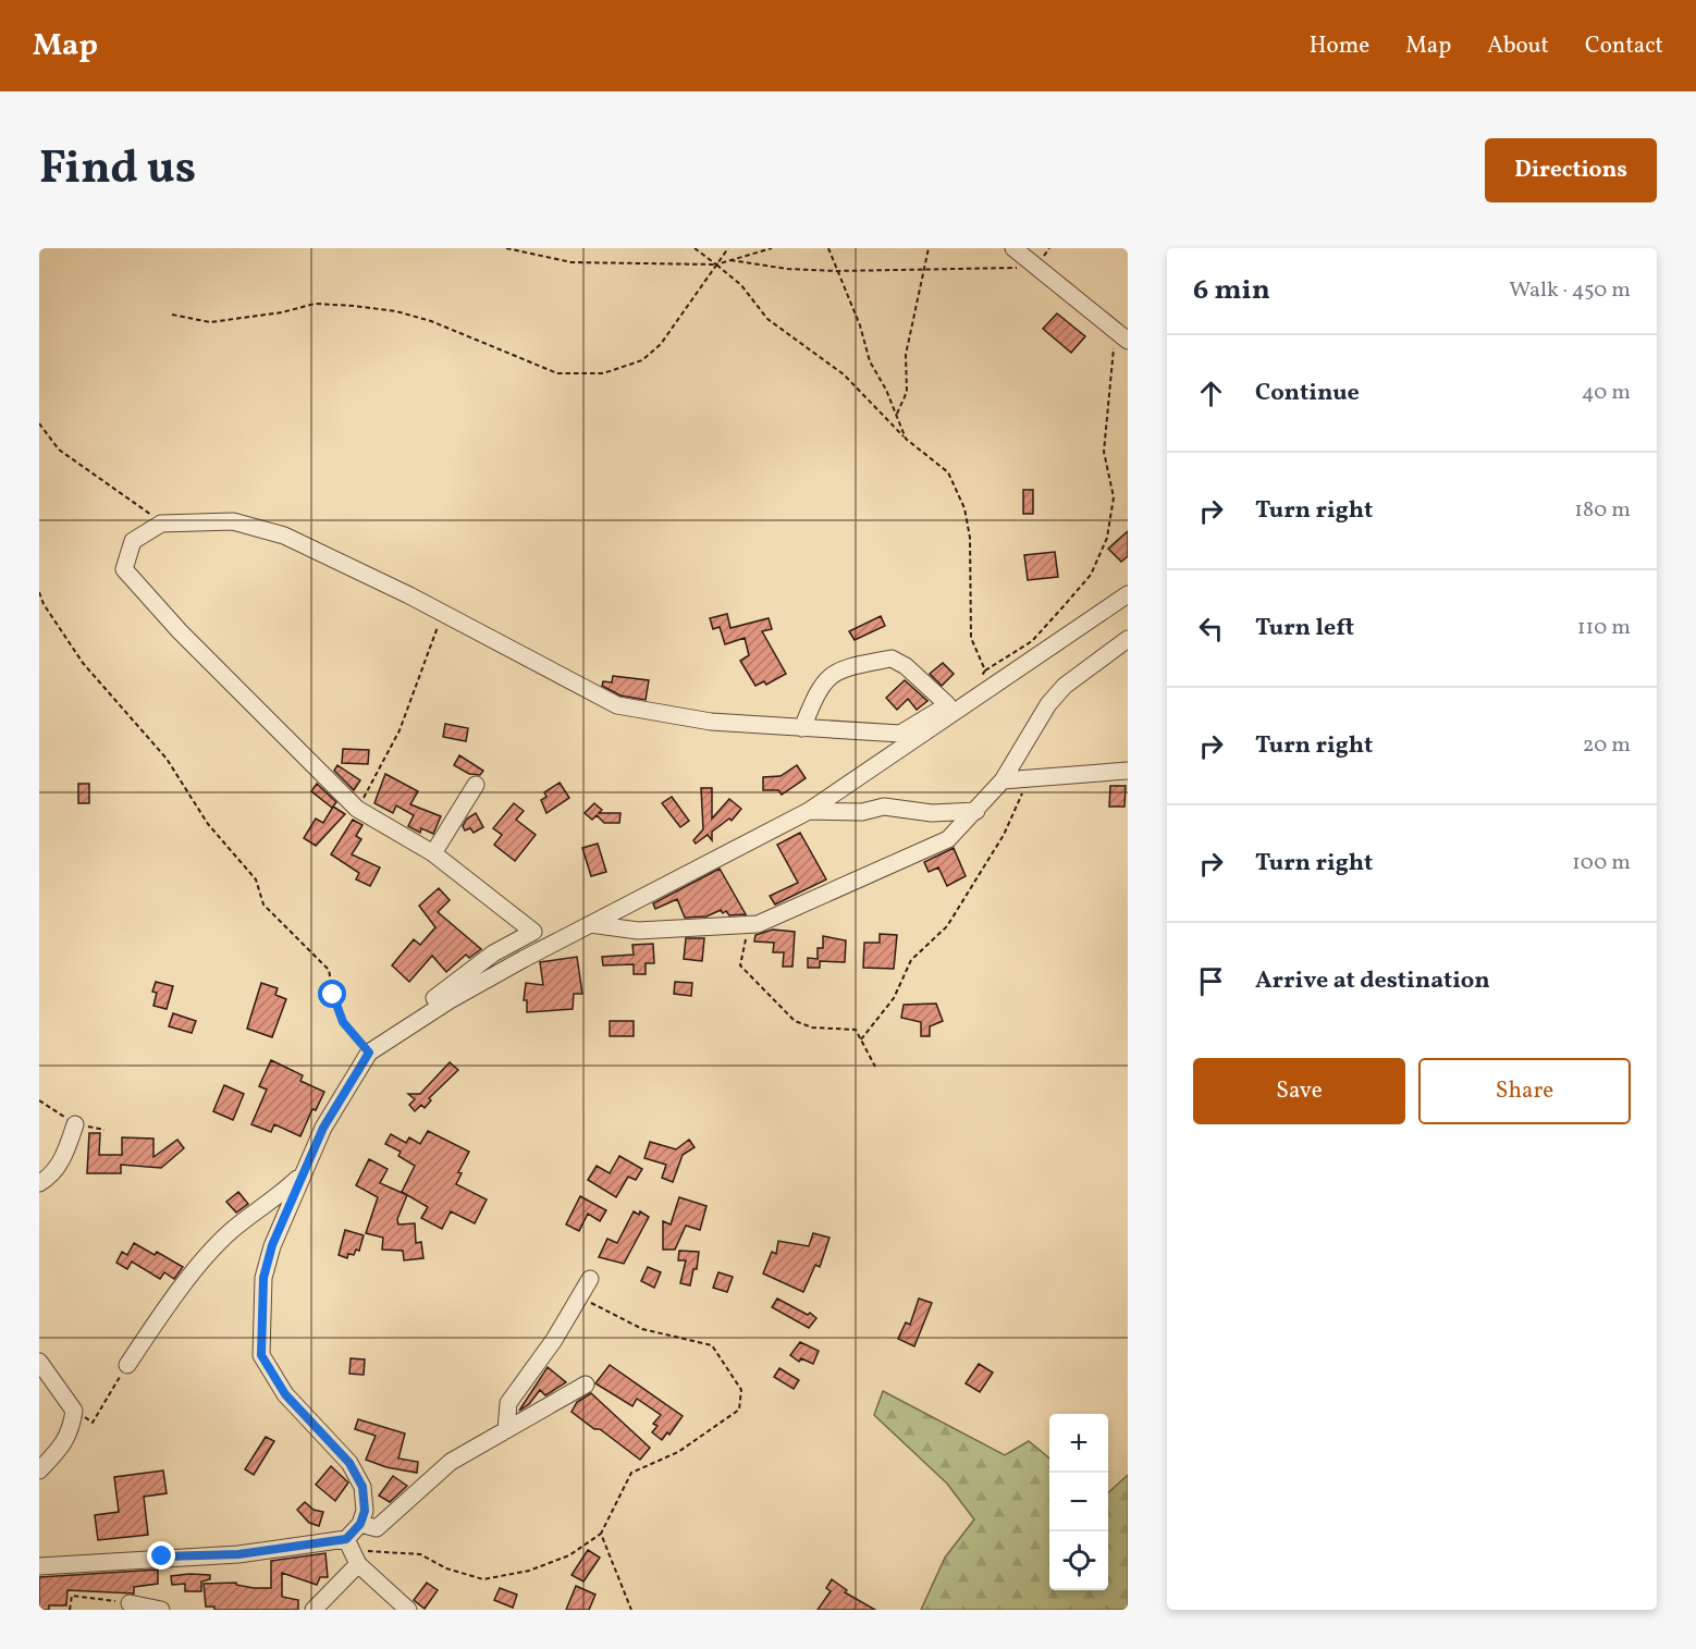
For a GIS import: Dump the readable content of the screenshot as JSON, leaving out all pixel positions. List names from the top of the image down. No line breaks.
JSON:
{"page":{"header":"Map","nav":["Home","Map","About","Contact"],"title":"Find us","buttons":["Directions",["Save","Share"]],"heading":["6 min","Walk · 450 m"],"list":[["Continue","40 m"],["Turn right","180 m"],["Turn left","110 m"],["Turn right","20 m"],["Turn right","100 m"],"Arrive at destination"],"map_buttons":["+","−"]}}
